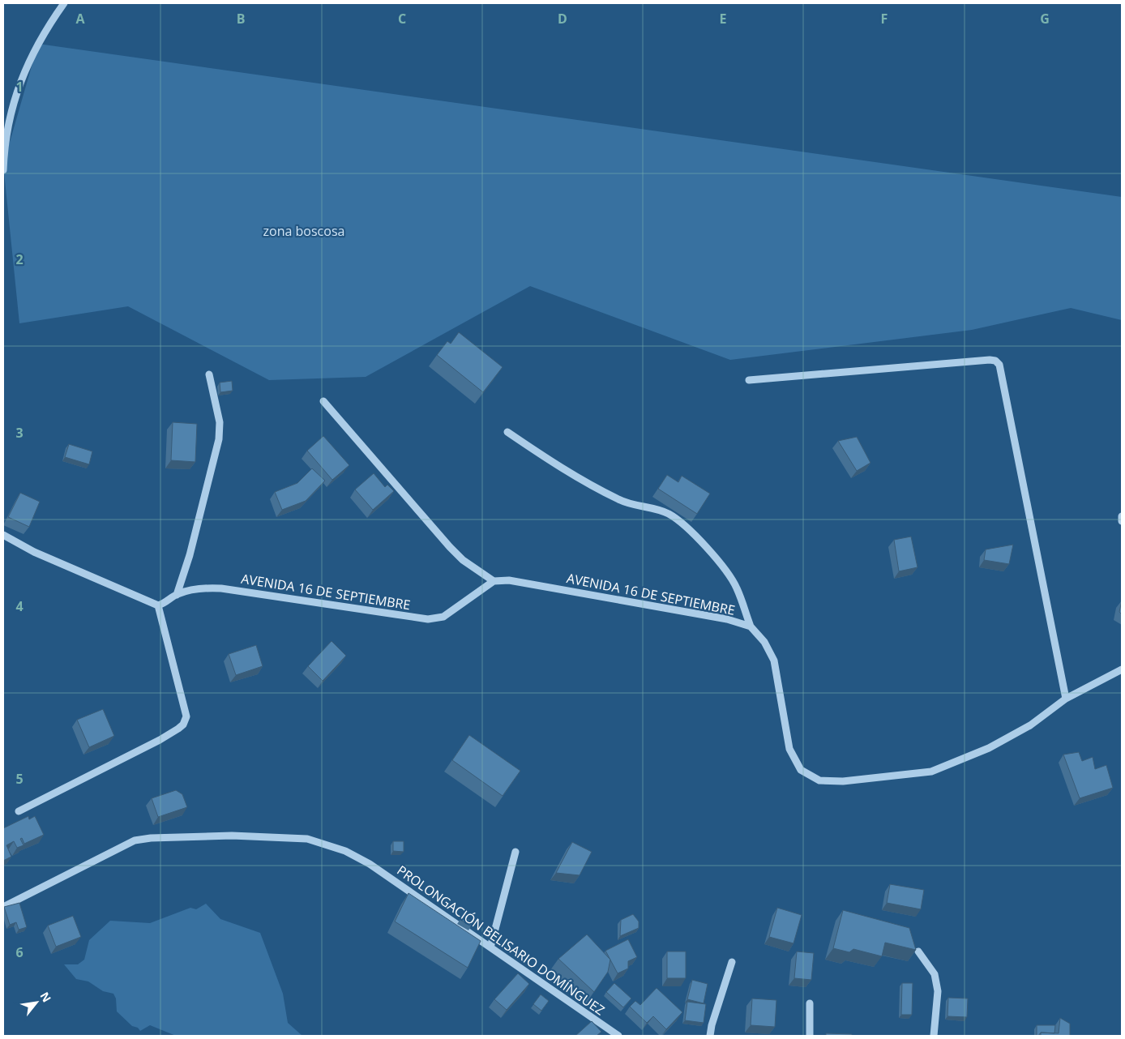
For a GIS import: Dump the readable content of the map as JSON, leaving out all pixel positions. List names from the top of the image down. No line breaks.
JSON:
{"streets":{"street":["AVENIDA 16 DE SEPTIEMBRE","PROLONGACIÓN BELISARIO DOMÍNGUEZ"]},"parks":["zona boscosa"],"north":"top right","grid":{"columns":["A","B","C","D","E","F","G"],"rows":["1","2","3","4","5","6"]}}
